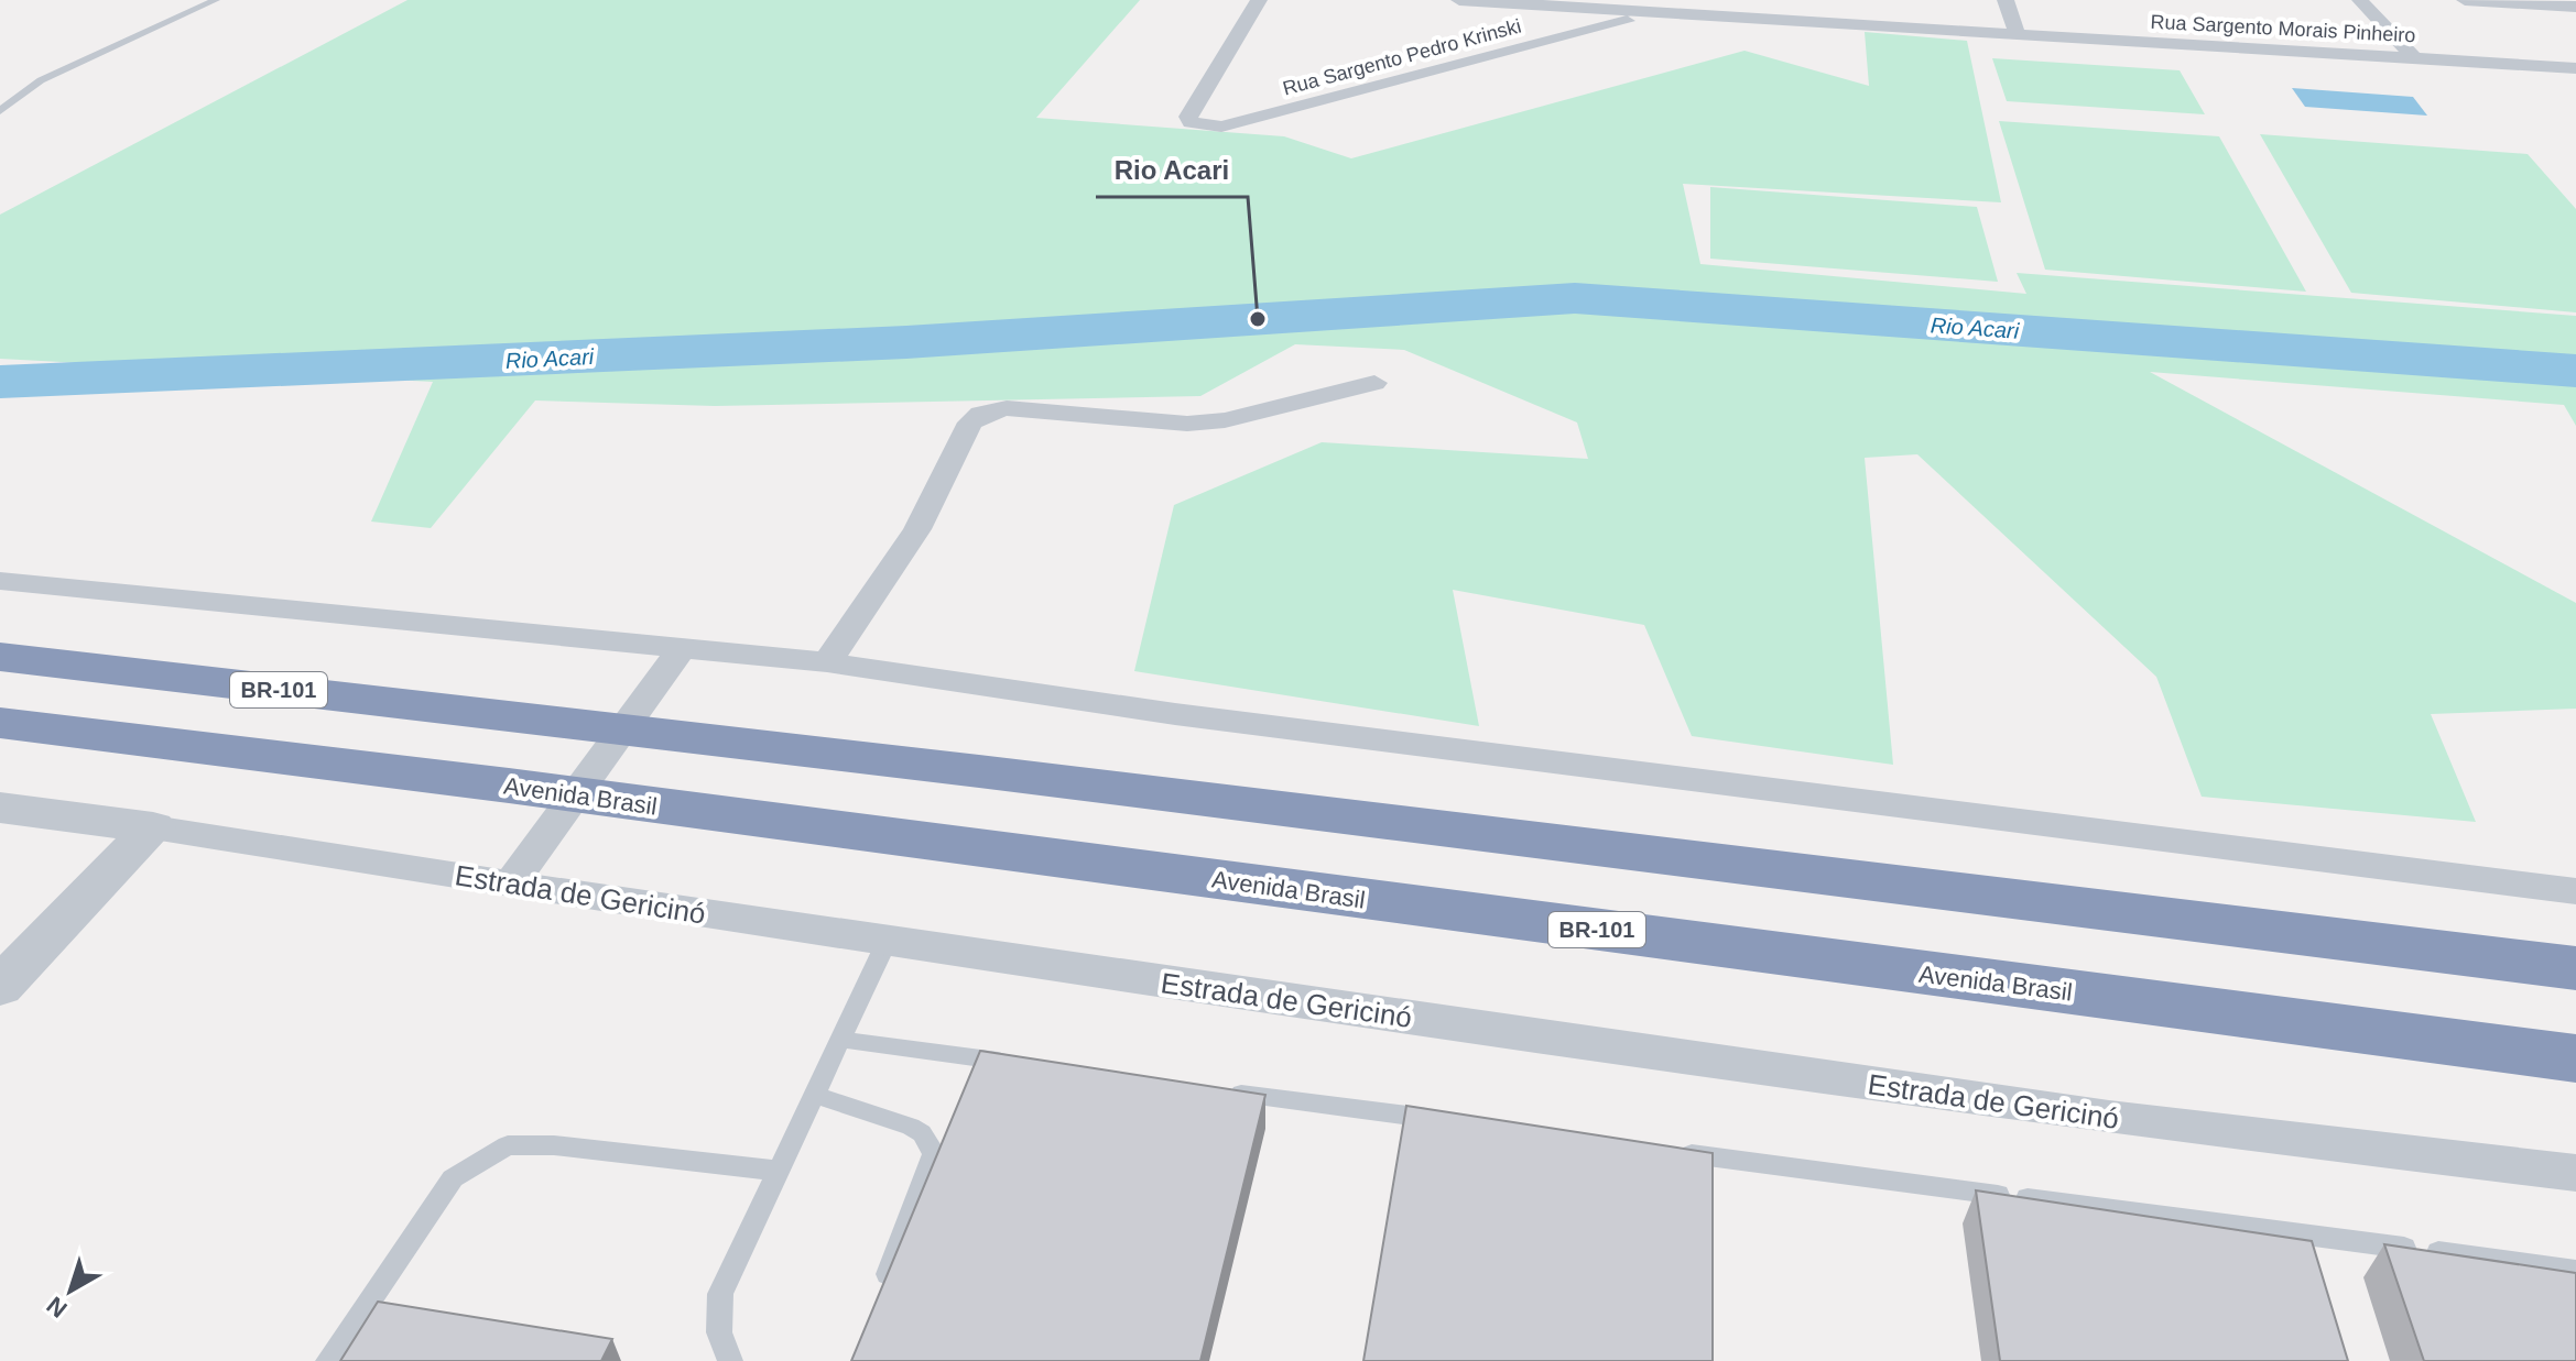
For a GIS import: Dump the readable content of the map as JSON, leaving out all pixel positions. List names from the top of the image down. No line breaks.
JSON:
{"streets":{"highway":["BR-101","Avenida Brasil"],"street":["Rua Sargento Morais Pinheiro","Rua Sargento Pedro Krinski","Estrada de Gericinó"]},"crossings":[["Rua Sargento Morais Pinheiro","Rua Sargento Pedro Krinski"]],"water":["Rio Acari"],"places":["Rio Acari"],"north":"bottom left"}
